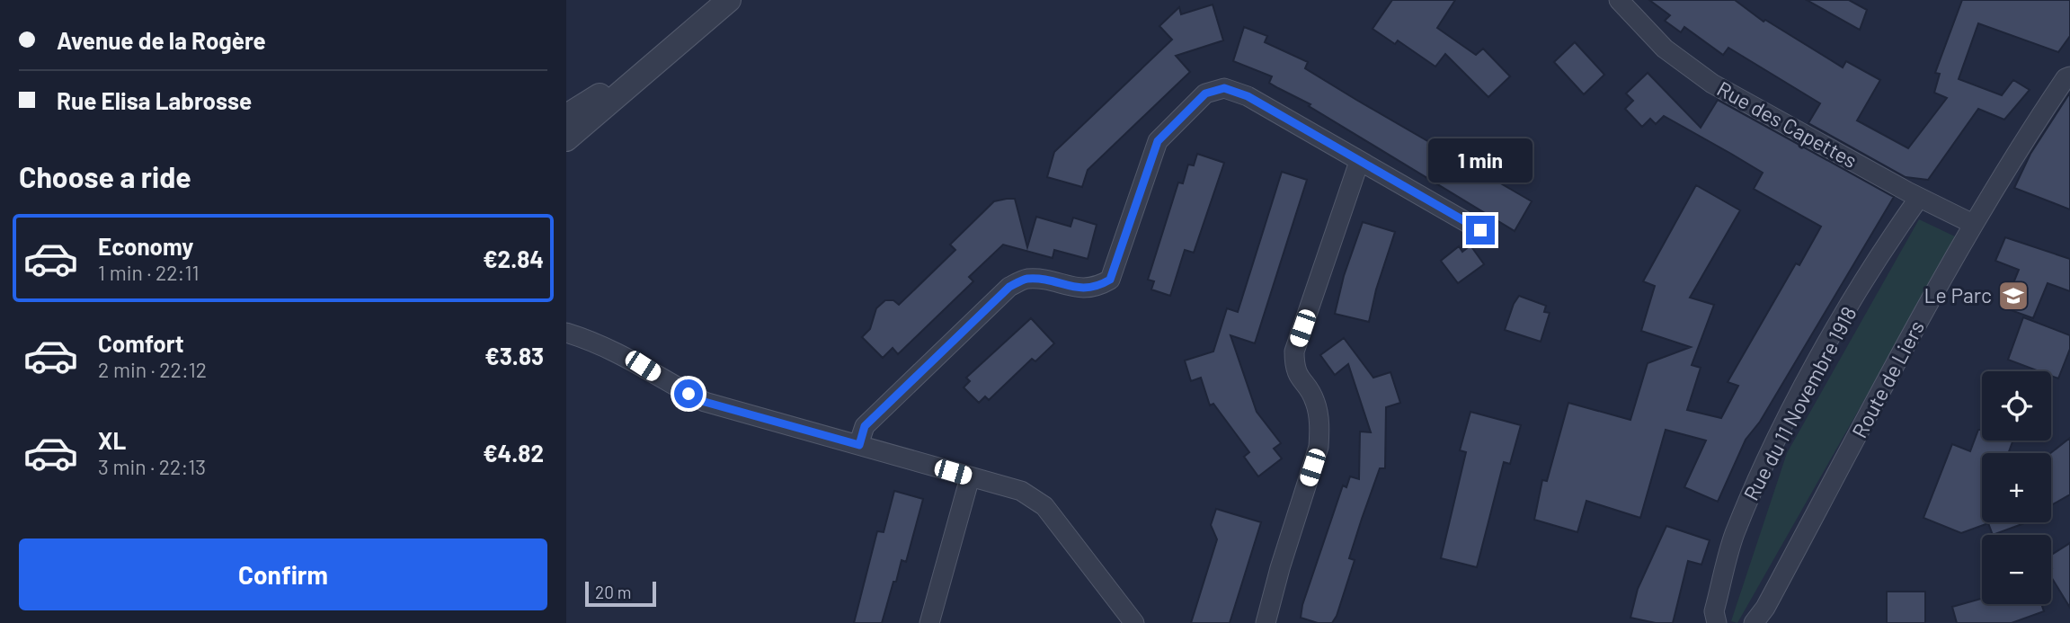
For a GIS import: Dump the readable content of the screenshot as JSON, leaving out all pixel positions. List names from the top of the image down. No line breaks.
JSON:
{"streets":{"street":["Rue des Capettes","Route de Liers","Rue du 11 Novembre 1918"]},"crossings":[["Rue des Capettes","Route de Liers"],["Rue des Capettes","Rue du 11 Novembre 1918"]],"places":{"school or university":["Le Parc"]},"scale_bar":"20 m","page":{"banner":["Avenue de la Rogère","Rue Elisa Labrosse"],"heading":"Choose a ride","bubble":"1 min","list":[{"name":"Economy","note":"1 min · 22:11","value":"€2.84"},{"name":"Comfort","note":"2 min · 22:12","value":"€3.83"},{"name":"XL","note":"3 min · 22:13","value":"€4.82"}],"map_buttons":["+","−"],"buttons":"Confirm","scale":"20 m"}}
